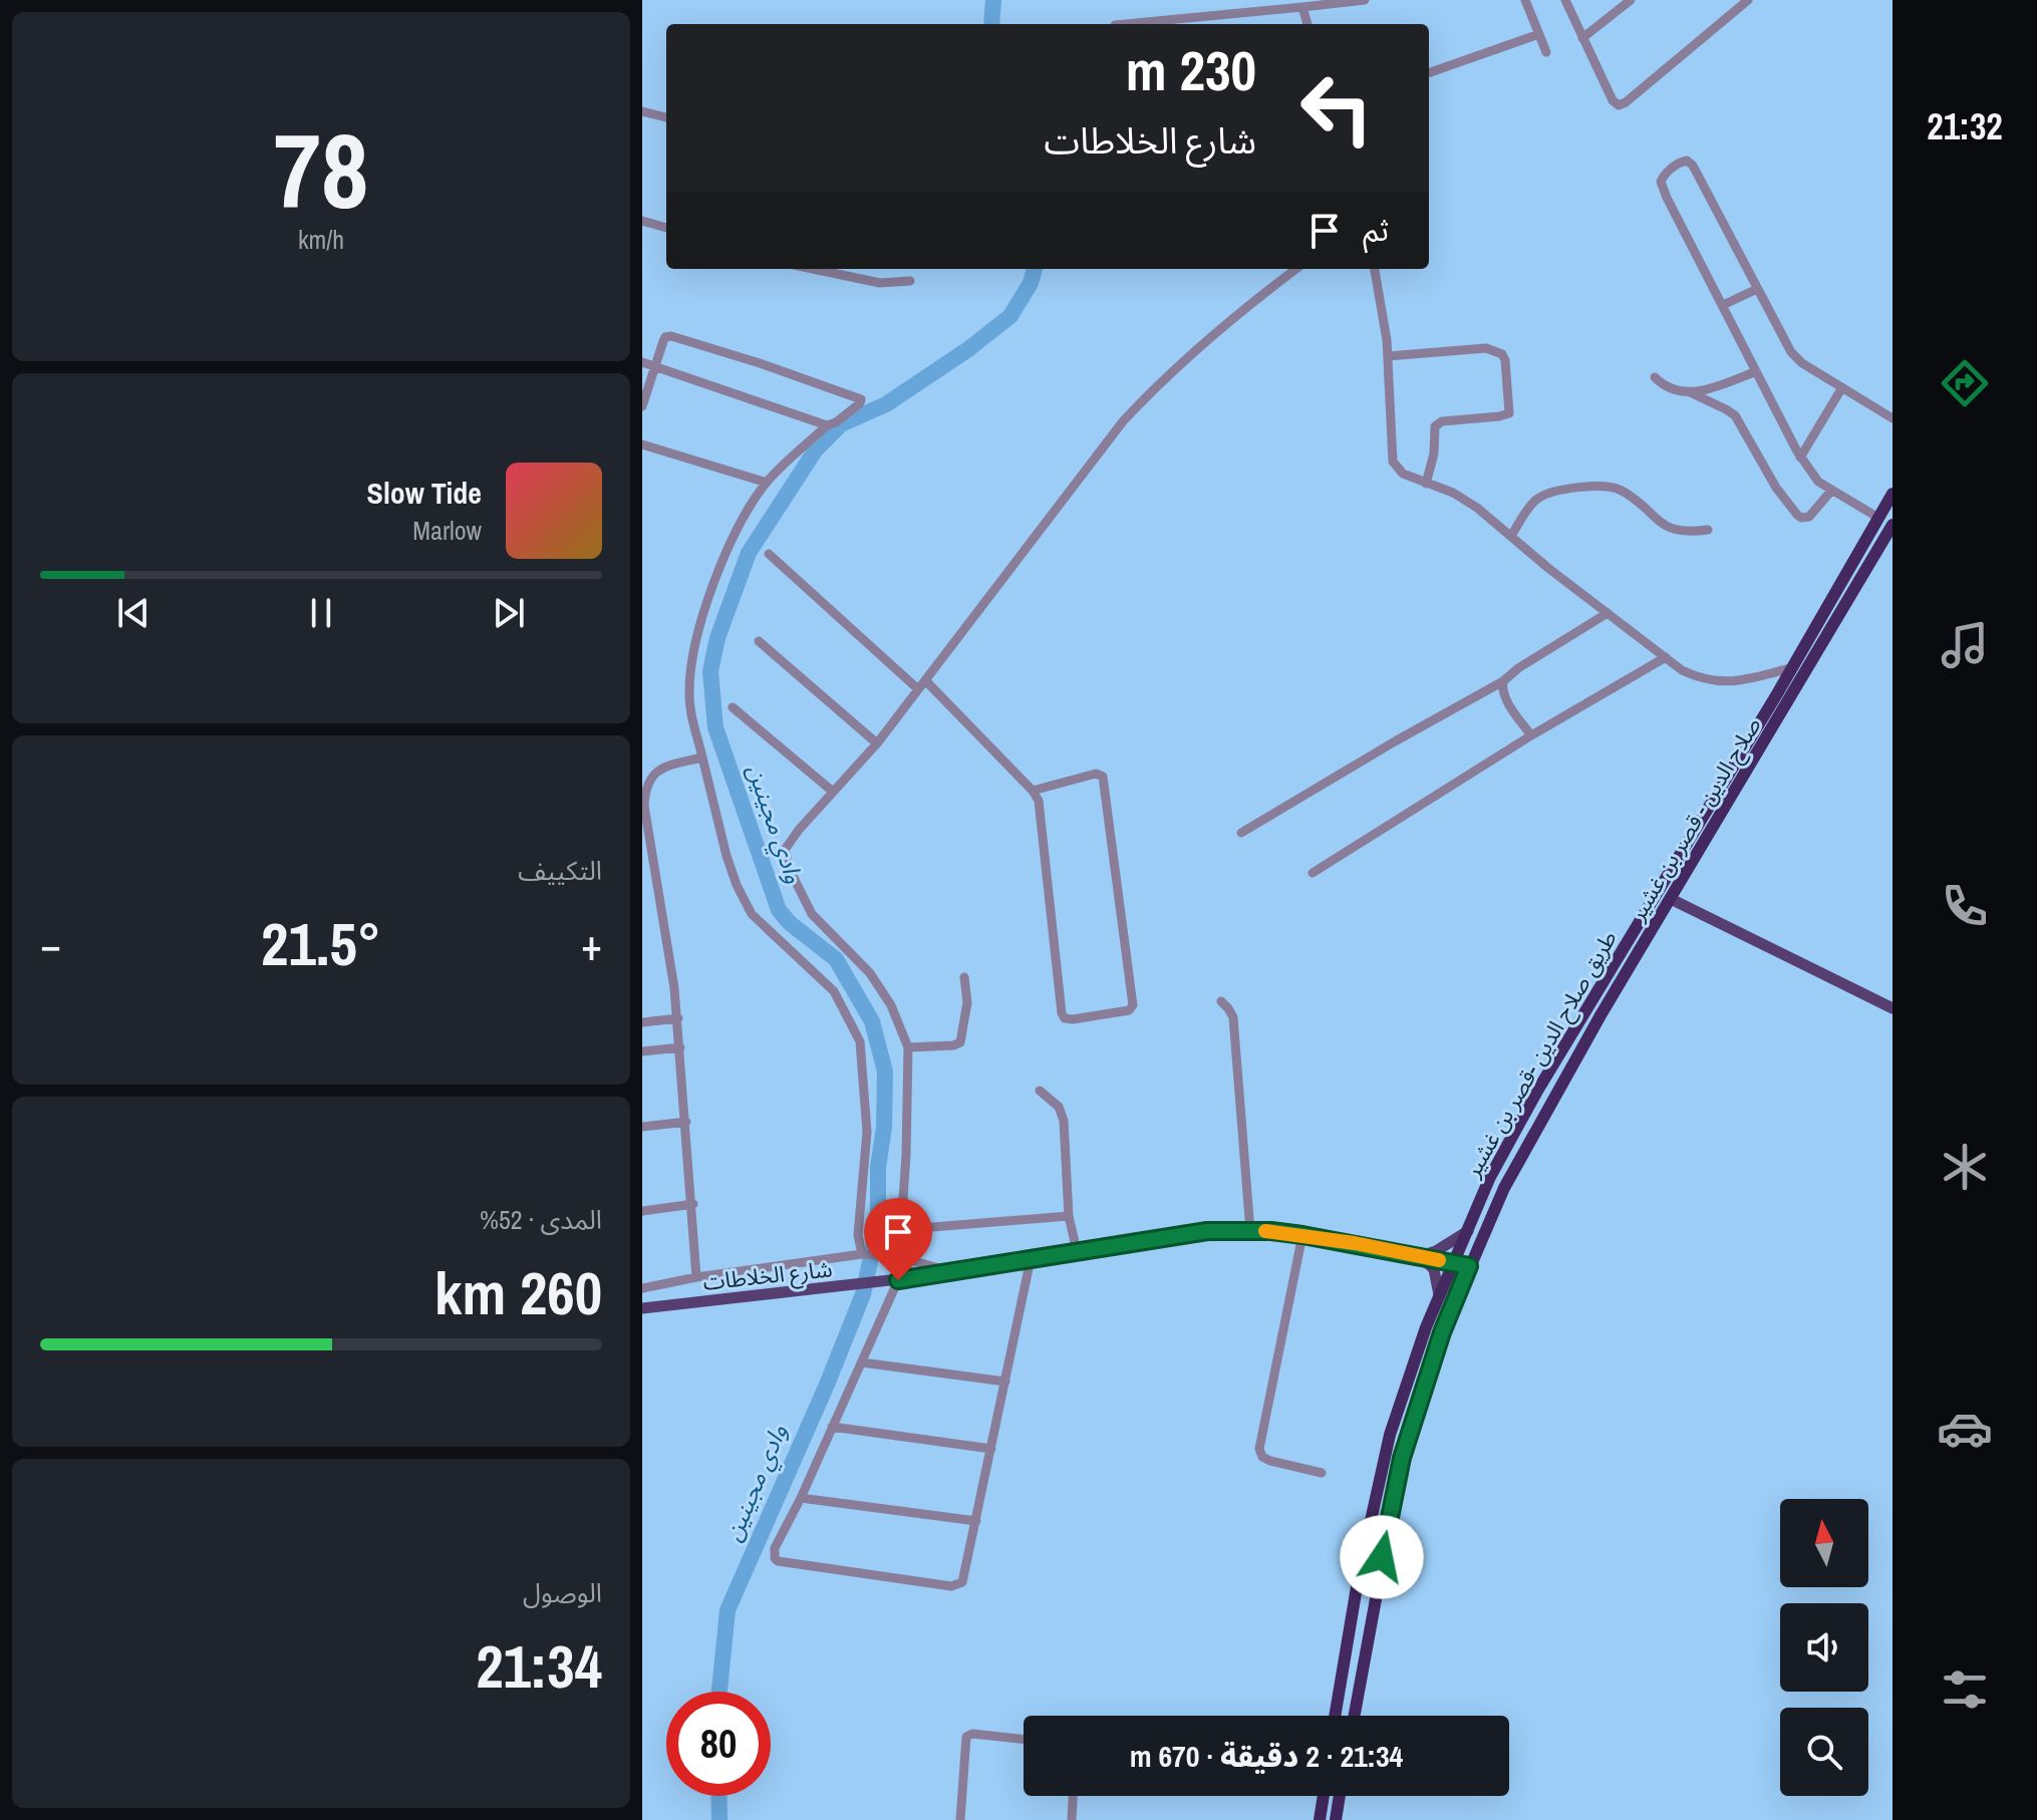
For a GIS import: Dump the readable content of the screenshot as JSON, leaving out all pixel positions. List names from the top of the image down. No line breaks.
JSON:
{"streets":{"highway":["صلاح الدين - قصر بن غشير","طريق صلاح الدين -قصر بن غشير"],"main road":["شارع الخلاطات"]},"crossings":[["صلاح الدين - قصر بن غشير","شارع الخلاطات"],["طريق صلاح الدين -قصر بن غشير","شارع الخلاطات"]],"water":["وادي مجينين"],"north":"top","page":{"tabs":"21:32","tile":[["78","km/h"],"التكييف",["المدى · 52%","260 km"],["الوصول","21:34"]],"turn":["230 m","شارع الخلاطات"],"then":"ثم","song":["Slow Tide","Marlow"],"heat":["−","21.5°","+"],"limit":"80","trip":"21:34 · 2 دقيقة · 670 m"}}
